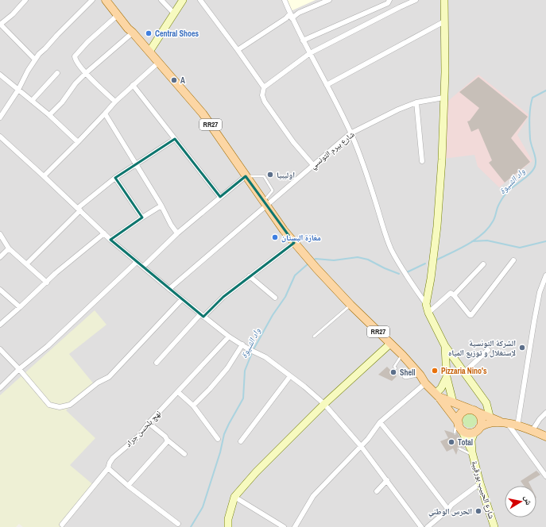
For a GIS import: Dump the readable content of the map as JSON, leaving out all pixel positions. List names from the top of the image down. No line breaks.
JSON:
{"streets":{"main road":["RR27"],"street":["شارع بيرم التونسي","نهج بلحسن جراد","شارع الحبيب بورقيبة"]},"crossings":[["RR27","شارع بيرم التونسي"]],"water":["واد الشيوة"],"places":["Central Shoes","A","اوليبيا","مغازة البستان","الشركة التونسية لإستغلال و توزيع المياه","Pizzaria Nino's","Shell","Total","الحرس الوطني"],"north":"right"}
